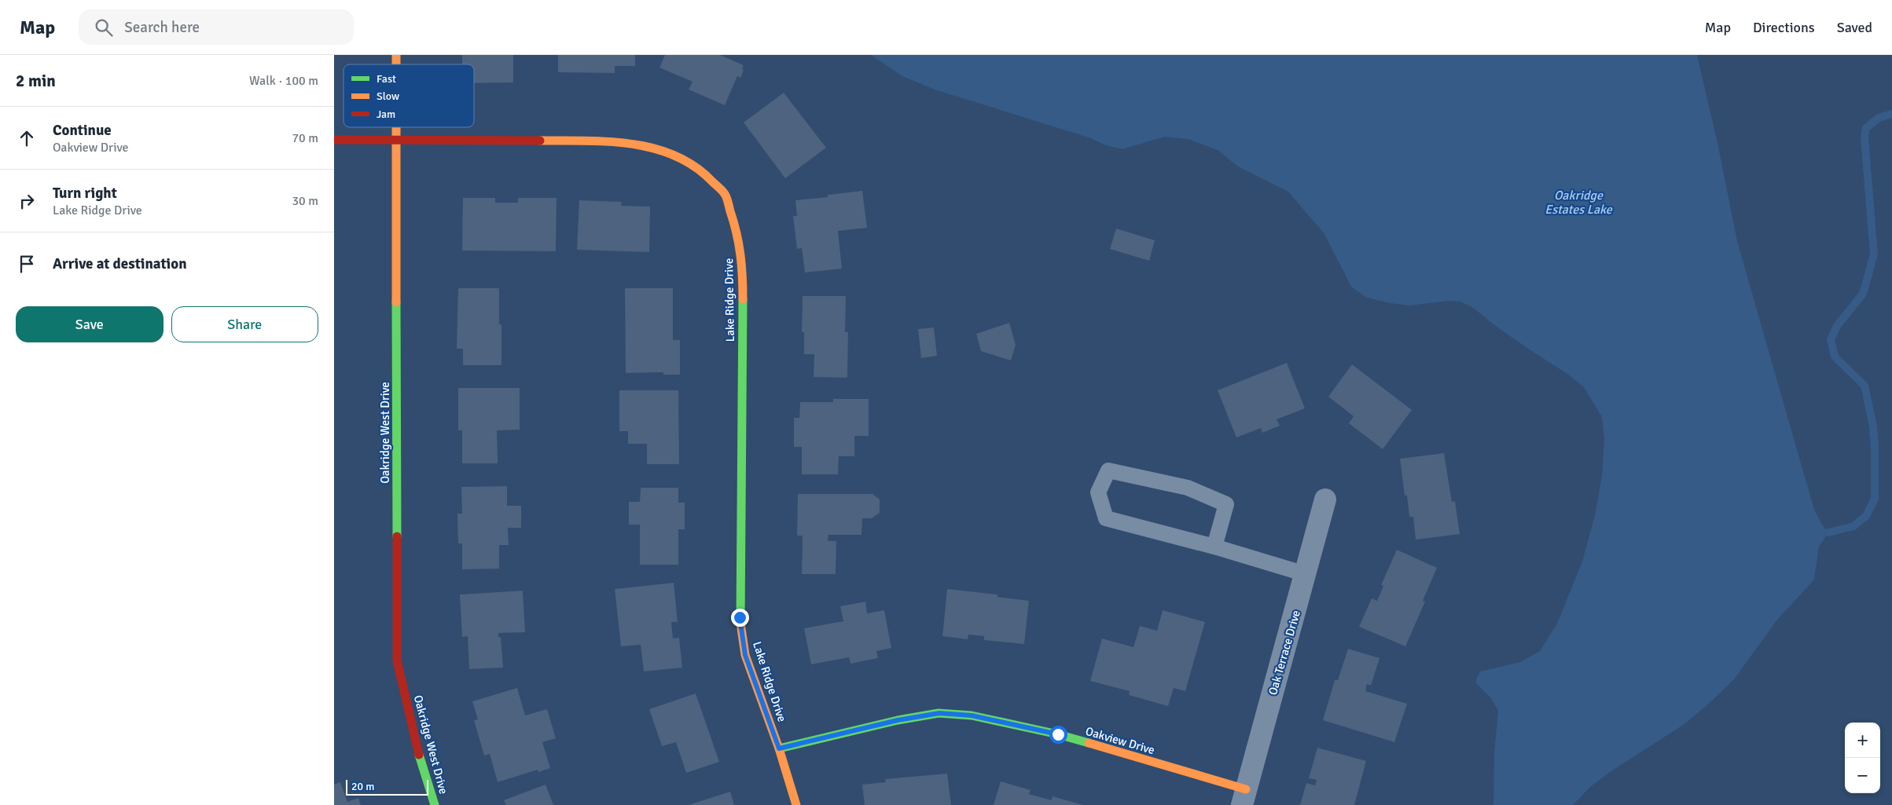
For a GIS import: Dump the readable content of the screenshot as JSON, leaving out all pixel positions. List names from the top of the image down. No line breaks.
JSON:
{"streets":{"street":["Lake Ridge Drive","Oakridge West Drive","Oak Terrace Drive","Oakview Drive"]},"crossings":[["Lake Ridge Drive","Oakridge West Drive"],["Lake Ridge Drive","Oakview Drive"],["Oak Terrace Drive","Oakview Drive"]],"water":["Oakridge Estates Lake"],"legend":["Fast","Slow","Jam"],"scale_bar":"20 m","page":{"header":"Map","search":"Search here","nav":["Map","Directions","Saved"],"heading":["2 min","Walk · 100 m"],"list":[["Continue","Oakview Drive","70 m"],["Turn right","Lake Ridge Drive","30 m"],"Arrive at destination"],"buttons":["Save","Share"],"map_buttons":["+","−"],"scale":"20 m"}}
